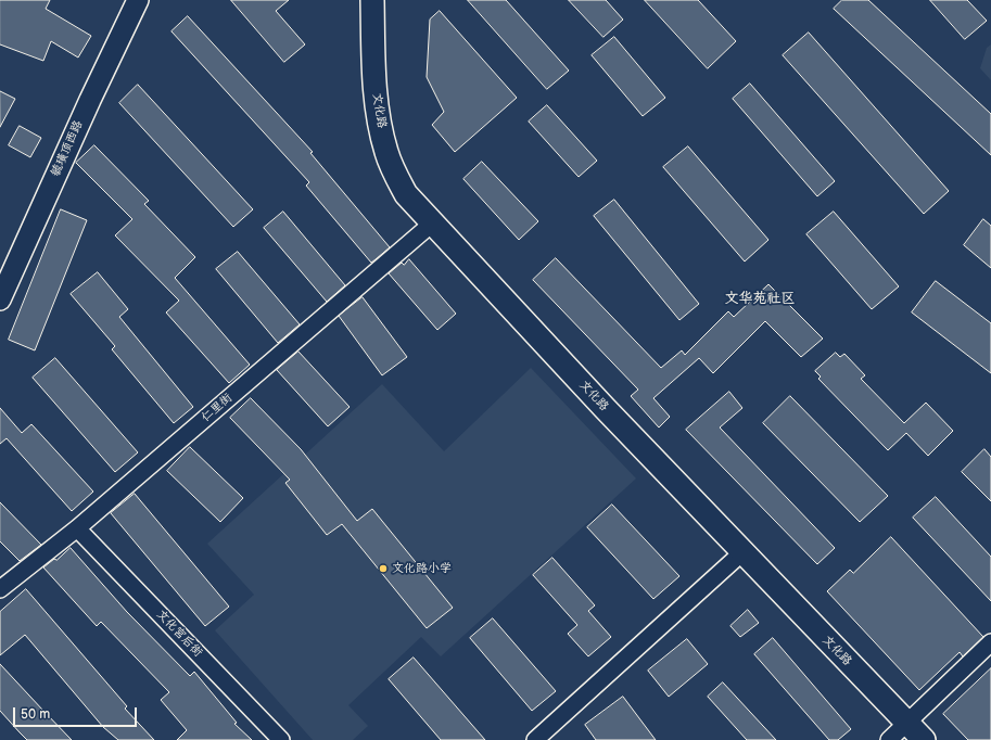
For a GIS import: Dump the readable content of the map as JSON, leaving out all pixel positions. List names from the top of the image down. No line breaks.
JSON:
{"streets":{"main road":["文化路"],"street":["毓璜顶西路","仁里街","文化宫后街"]},"crossings":[["文化路","仁里街"],["仁里街","文化宫后街"]],"districts":["文华苑社区"],"places":["文化路小学"],"scale_bar":"50 m"}
